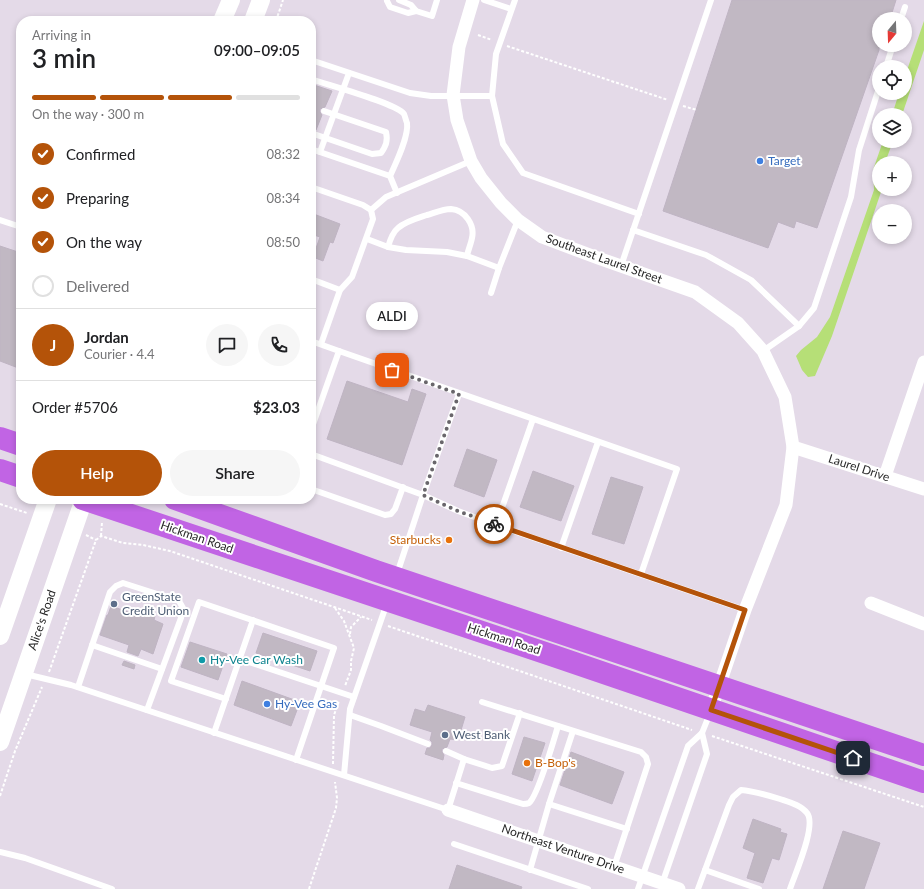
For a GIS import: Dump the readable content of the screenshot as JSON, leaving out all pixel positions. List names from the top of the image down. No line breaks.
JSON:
{"streets":{"highway":["Hickman Road"],"main road":["Alice's Road"],"street":["Southeast Laurel Street","Laurel Drive","Northeast Venture Drive"]},"crossings":[["Southeast Laurel Street","Laurel Drive"],["Southeast Laurel Street","Hickman Road"]],"places":["Target","ALDI","Starbucks","GreenState Credit Union","Hy-Vee Car Wash","Hy-Vee Gas","West Bank","B-Bop's"],"north":"bottom","page":{"map_buttons":["+","−"],"heading":["3 min","Arriving in","09:00–09:05"],"panel":["Jordan","Courier · 4.4","Order #5706","$23.03"],"bar":"On the way · 300 m","list":[["Confirmed","08:32"],["Preparing","08:34"],["On the way","08:50"],"Delivered"],"bubble":"ALDI","round":"J","buttons":["Help","Share"]}}
